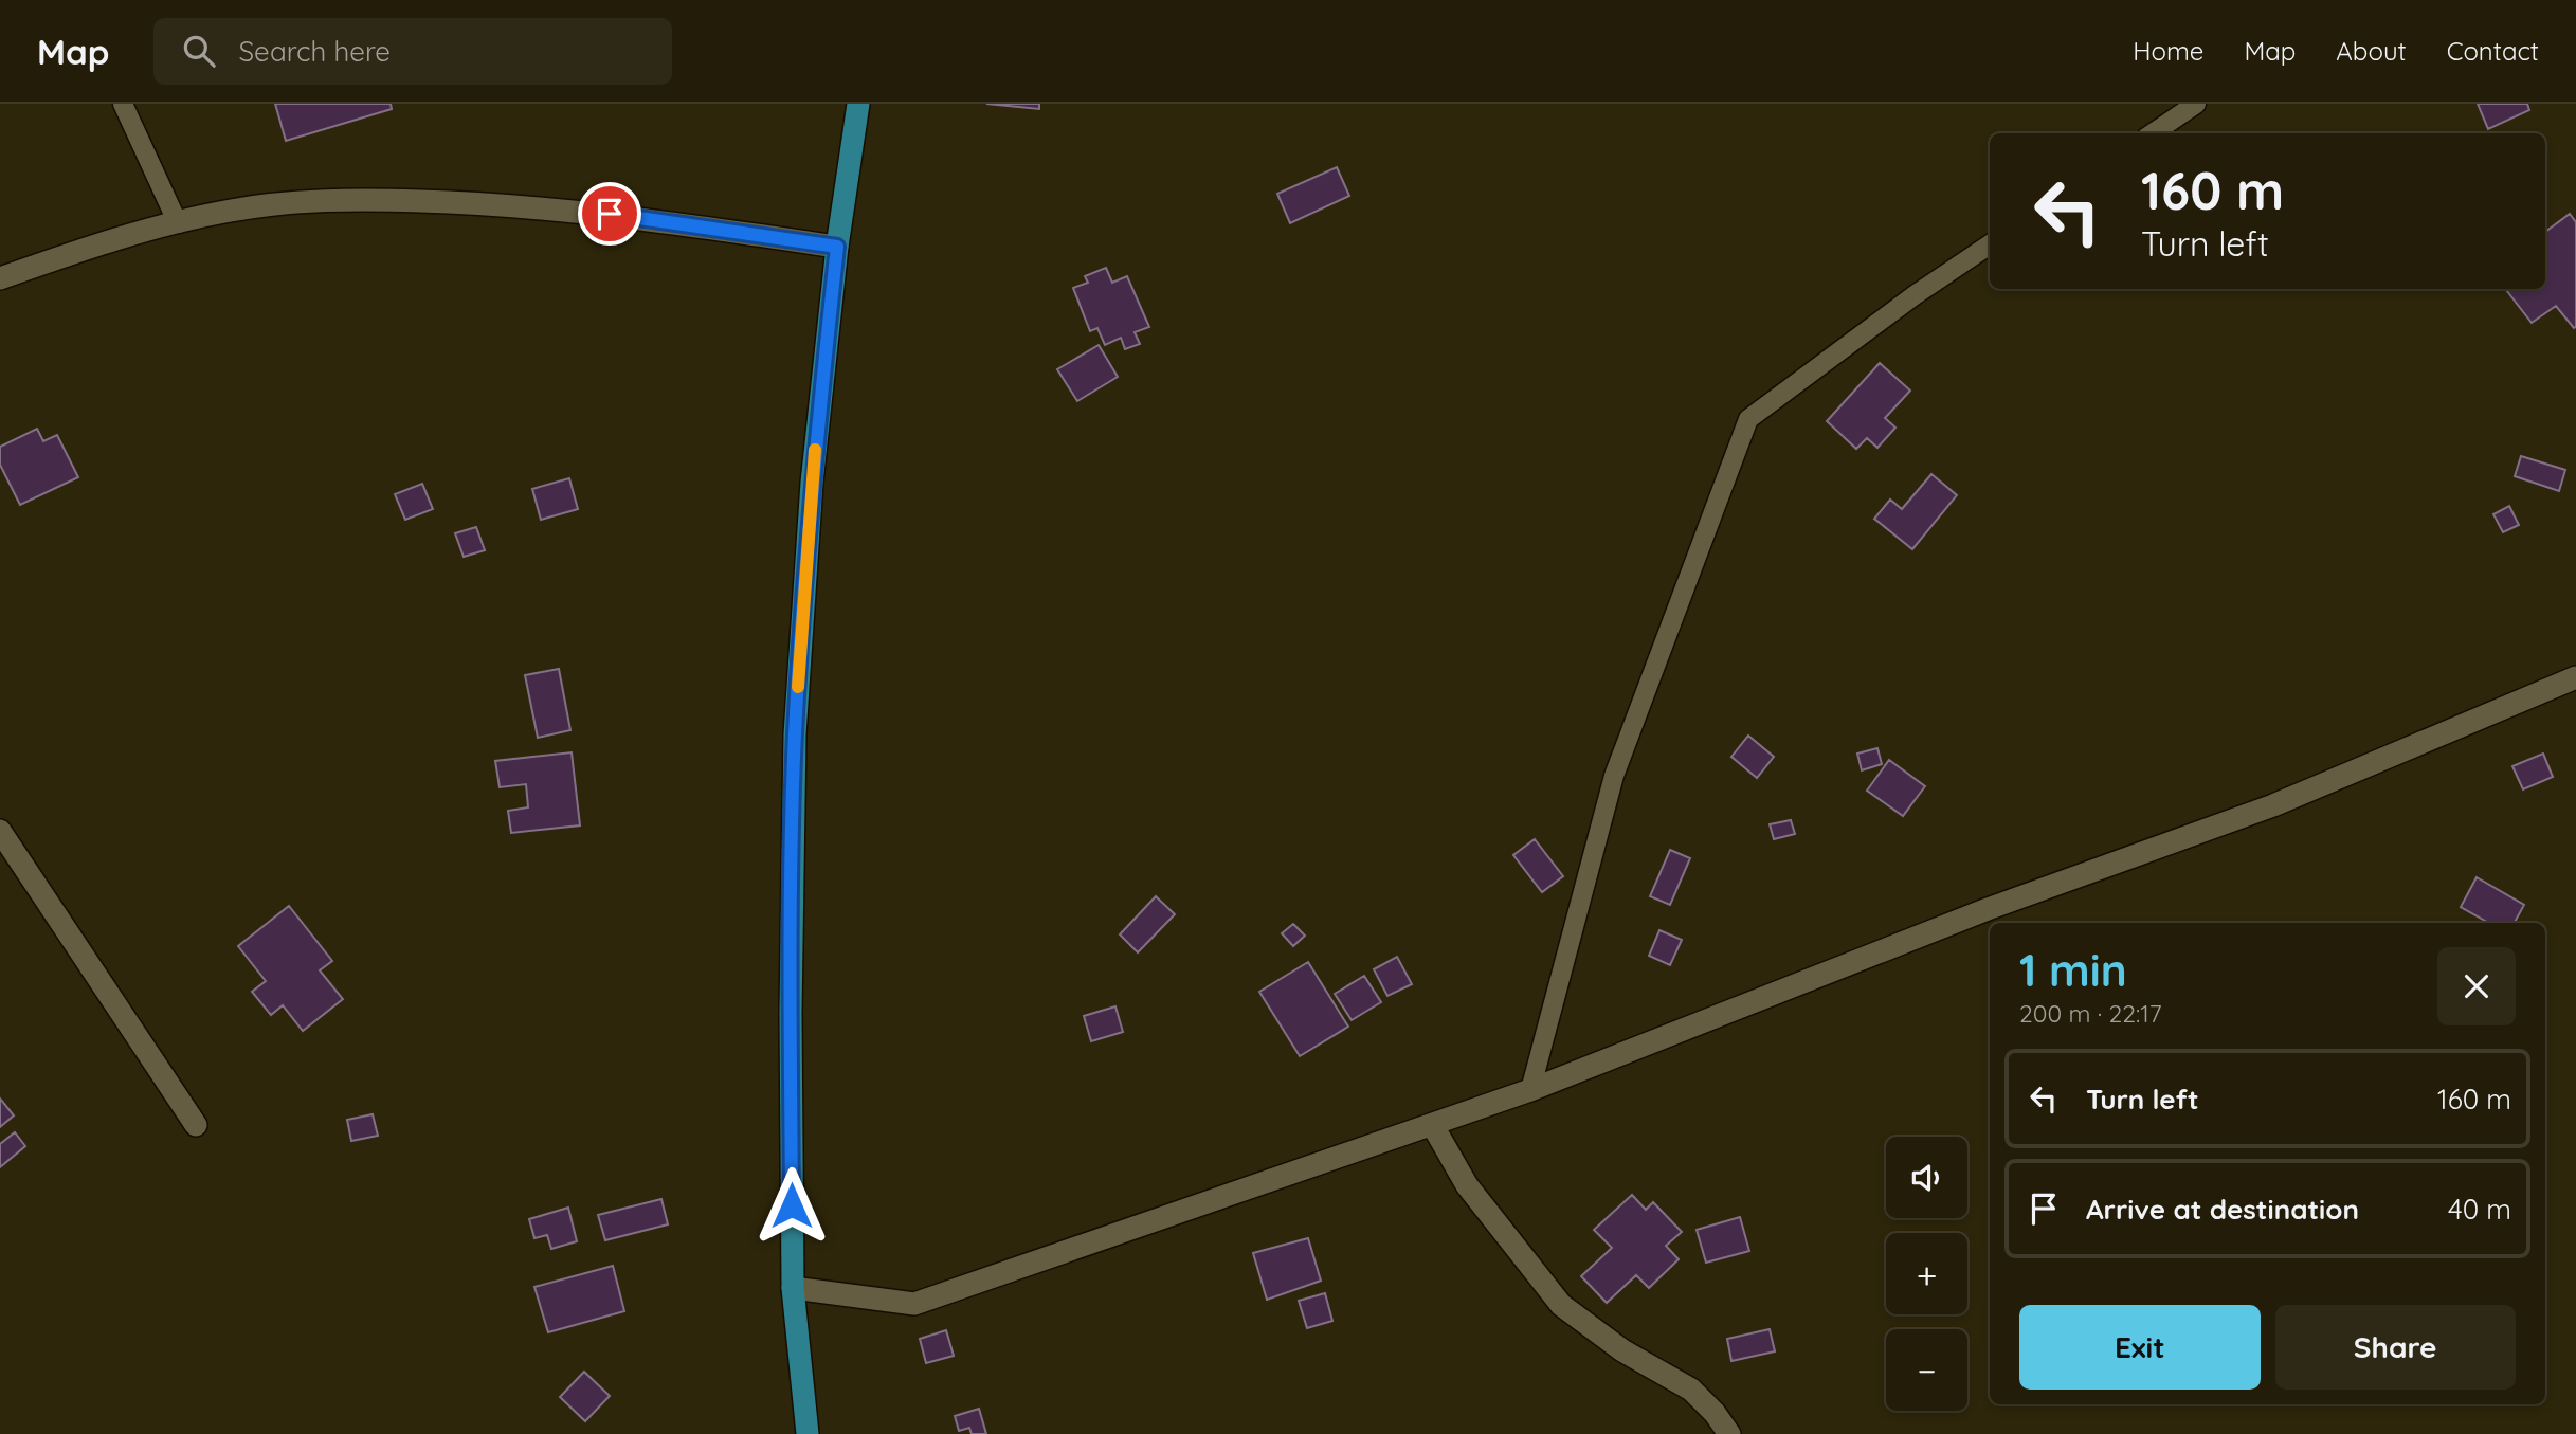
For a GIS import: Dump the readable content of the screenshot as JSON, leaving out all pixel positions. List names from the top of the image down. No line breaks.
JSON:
{"page":{"header":"Map","search":"Search here","nav":["Home","Map","About","Contact"],"turn":["160 m","Turn left"],"heading":["1 min","200 m · 22:17"],"list":[{"name":"Turn left","value":"160 m"},{"name":"Arrive at destination","value":"40 m"}],"map_buttons":["+","−"],"buttons":["Exit","Share"]}}
